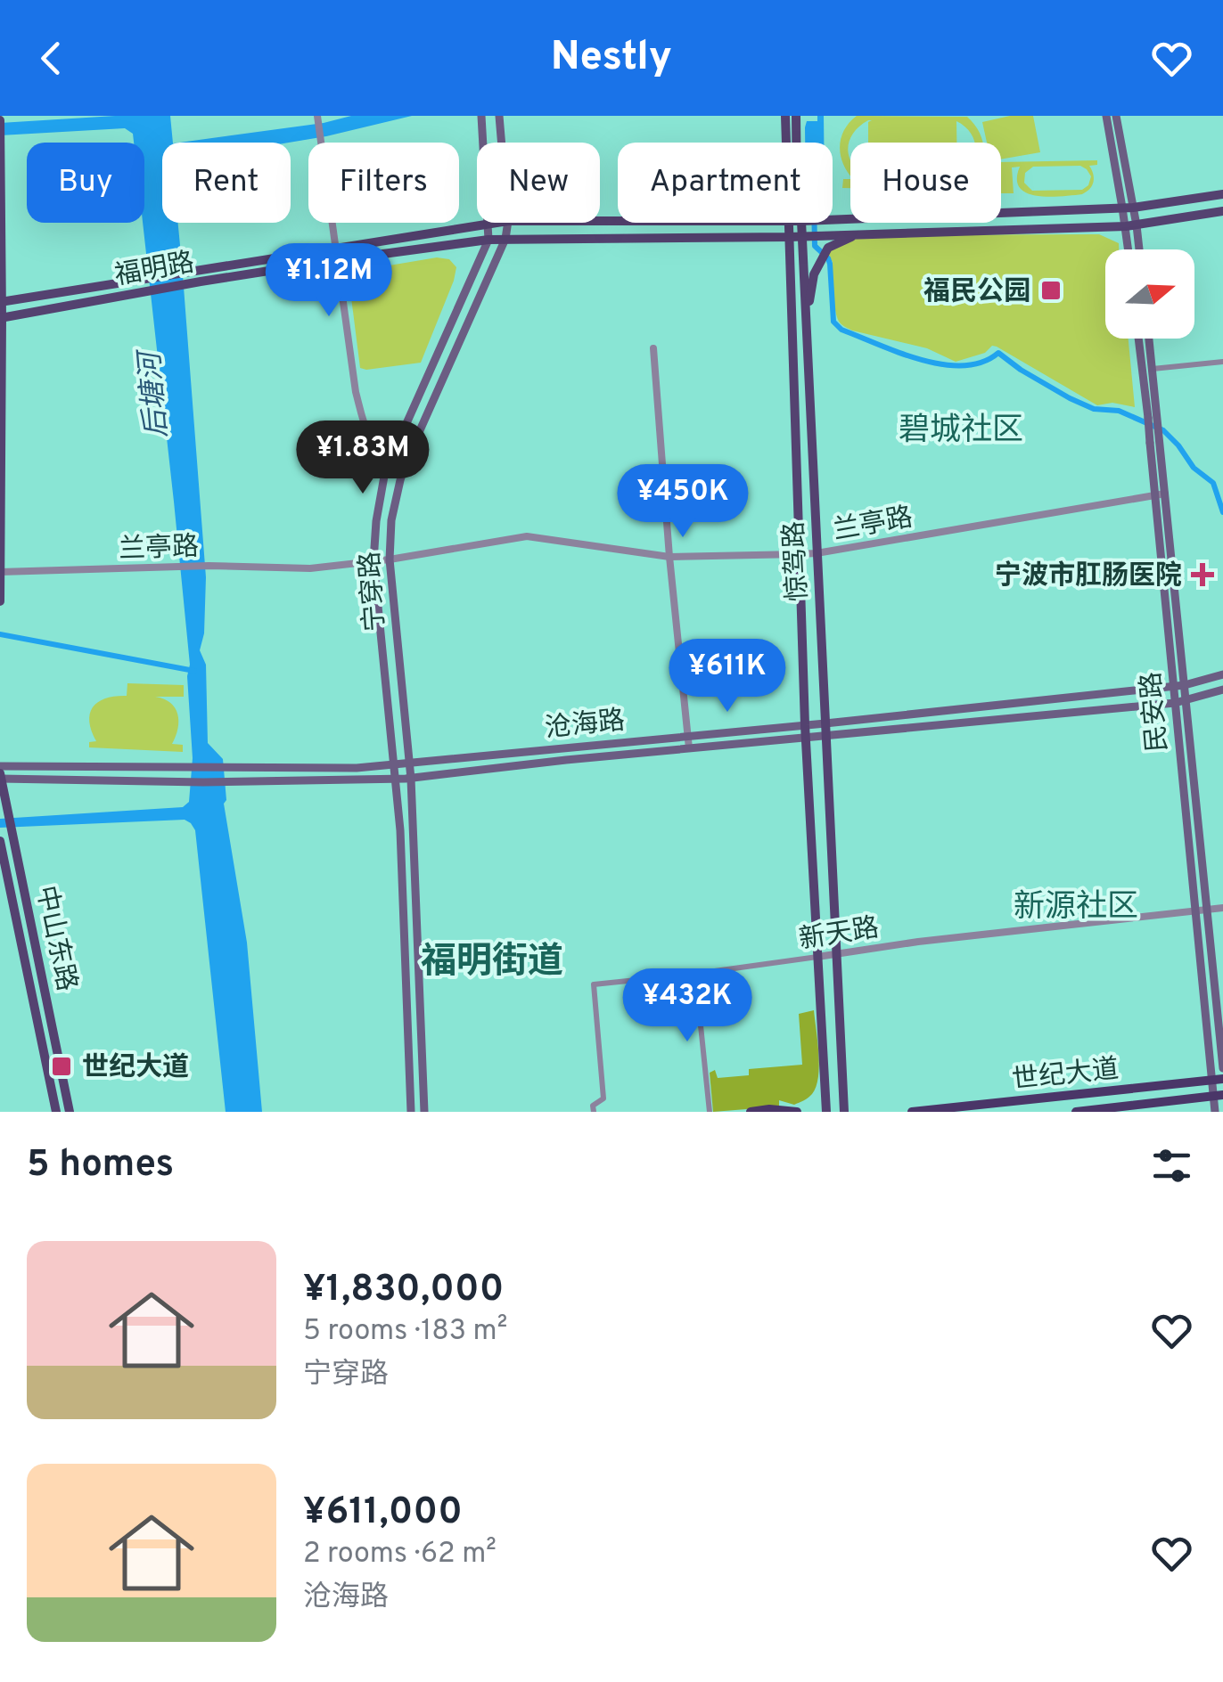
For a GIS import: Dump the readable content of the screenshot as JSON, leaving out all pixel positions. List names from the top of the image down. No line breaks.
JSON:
{"streets":{"highway":["世纪大道"],"main road":["福明路","惊驾路","宁穿路","民安路","沧海路","中山东路"],"street":["兰亭路","新天路"]},"crossings":[["福明路","惊驾路"],["福明路","宁穿路"],["兰亭路","惊驾路"],["兰亭路","宁穿路"],["兰亭路","民安路"],["惊驾路","沧海路"],["惊驾路","新天路"],["宁穿路","沧海路"],["民安路","沧海路"],["民安路","新天路"],["民安路","世纪大道"],["沧海路","中山东路"]],"districts":["碧城社区","新源社区","福明街道"],"water":["后塘河"],"places":{"transit":["福民公园","世纪大道"],"health":["宁波市肛肠医院"]},"north":"right","page":{"header":"Nestly","chip":["Buy","Rent","Filters","New","Apartment","House"],"price":["¥1.12M","¥1.83M","¥450K","¥611K","¥432K"],"heading":"5 homes","list":[{"name":"¥1,830,000","note":"5 rooms · 183 m² · 宁穿路"},{"name":"¥611,000","note":"2 rooms · 62 m² · 沧海路"}]}}
